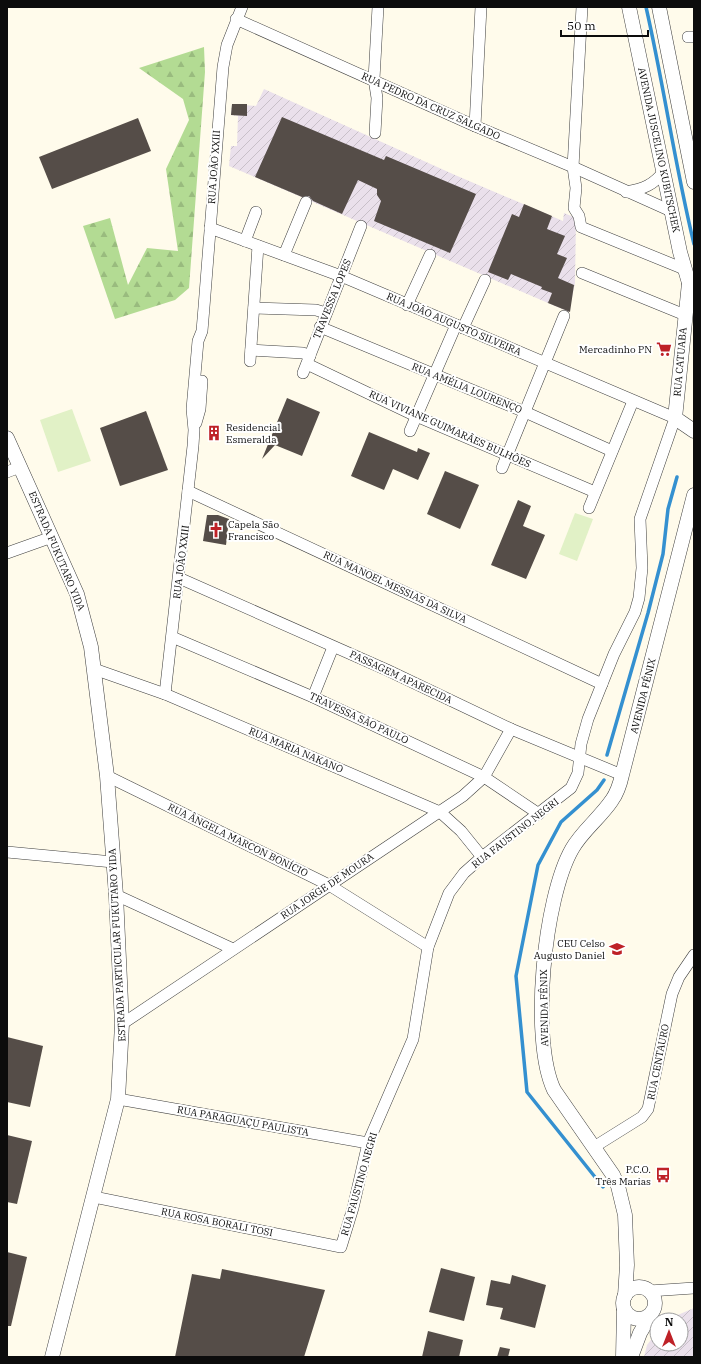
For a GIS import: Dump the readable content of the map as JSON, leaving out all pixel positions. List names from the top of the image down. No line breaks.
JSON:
{"streets":{"street":["RUA PEDRO DA CRUZ SALGADO","AVENIDA JUSCELINO KUBITSCHEK","RUA JOÃO XXIII","TRAVESSA LOPES","RUA JOÃO AUGUSTO SILVEIRA","RUA CATUABA","RUA AMÉLIA LOURENÇO","RUA VIVIANE GUIMARÃES BULHÕES","ESTRADA FUKUTARO YIDA","RUA MANOEL MESSIAS DA SILVA","PASSAGEM APARECIDA","AVENIDA FÊNIX","TRAVESSA SÃO PAULO","RUA MARIA NAKANO","RUA FAUSTINO NEGRI","RUA ÂNGELA MARCON BONÍCIO","RUA JORGE DE MOURA","ESTRADA PARTICULAR FUKUTARO YIDA","RUA CENTAURO","RUA PARAGUAÇU PAULISTA","RUA ROSA BORALI TOSI"]},"crossings":[["RUA PEDRO DA CRUZ SALGADO","AVENIDA JUSCELINO KUBITSCHEK"],["RUA PEDRO DA CRUZ SALGADO","RUA JOÃO XXIII"],["AVENIDA JUSCELINO KUBITSCHEK","RUA CATUABA"],["RUA JOÃO XXIII","RUA JOÃO AUGUSTO SILVEIRA"],["RUA JOÃO XXIII","RUA MANOEL MESSIAS DA SILVA"],["RUA JOÃO XXIII","PASSAGEM APARECIDA"],["RUA JOÃO XXIII","TRAVESSA SÃO PAULO"],["RUA JOÃO XXIII","RUA MARIA NAKANO"],["TRAVESSA LOPES","RUA JOÃO AUGUSTO SILVEIRA"],["TRAVESSA LOPES","RUA AMÉLIA LOURENÇO"],["TRAVESSA LOPES","RUA VIVIANE GUIMARÃES BULHÕES"],["RUA JOÃO AUGUSTO SILVEIRA","RUA CATUABA"],["RUA JOÃO AUGUSTO SILVEIRA","RUA FAUSTINO NEGRI"],["RUA CATUABA","RUA FAUSTINO NEGRI"],["ESTRADA FUKUTARO YIDA","RUA MARIA NAKANO"],["ESTRADA FUKUTARO YIDA","ESTRADA PARTICULAR FUKUTARO YIDA"],["RUA MANOEL MESSIAS DA SILVA","RUA FAUSTINO NEGRI"],["PASSAGEM APARECIDA","AVENIDA FÊNIX"],["PASSAGEM APARECIDA","RUA FAUSTINO NEGRI"],["PASSAGEM APARECIDA","RUA JORGE DE MOURA"],["AVENIDA FÊNIX","RUA CENTAURO"],["TRAVESSA SÃO PAULO","RUA FAUSTINO NEGRI"],["TRAVESSA SÃO PAULO","RUA JORGE DE MOURA"],["RUA MARIA NAKANO","RUA FAUSTINO NEGRI"],["RUA MARIA NAKANO","RUA JORGE DE MOURA"],["RUA MARIA NAKANO","ESTRADA PARTICULAR FUKUTARO YIDA"],["RUA FAUSTINO NEGRI","RUA ÂNGELA MARCON BONÍCIO"],["RUA FAUSTINO NEGRI","RUA PARAGUAÇU PAULISTA"],["RUA FAUSTINO NEGRI","RUA ROSA BORALI TOSI"],["RUA ÂNGELA MARCON BONÍCIO","RUA JORGE DE MOURA"],["RUA ÂNGELA MARCON BONÍCIO","ESTRADA PARTICULAR FUKUTARO YIDA"],["RUA JORGE DE MOURA","ESTRADA PARTICULAR FUKUTARO YIDA"],["ESTRADA PARTICULAR FUKUTARO YIDA","RUA PARAGUAÇU PAULISTA"],["ESTRADA PARTICULAR FUKUTARO YIDA","RUA ROSA BORALI TOSI"]],"places":{"supermarket":["Mercadinho PN"],"building":["Residencial Esmeralda"],"church":["Capela São Francisco"],"school or university":["CEU Celso Augusto Daniel"],"bus stop":["P.C.O. Três Marias"]},"scale_bar":"50 m","north":"top"}
